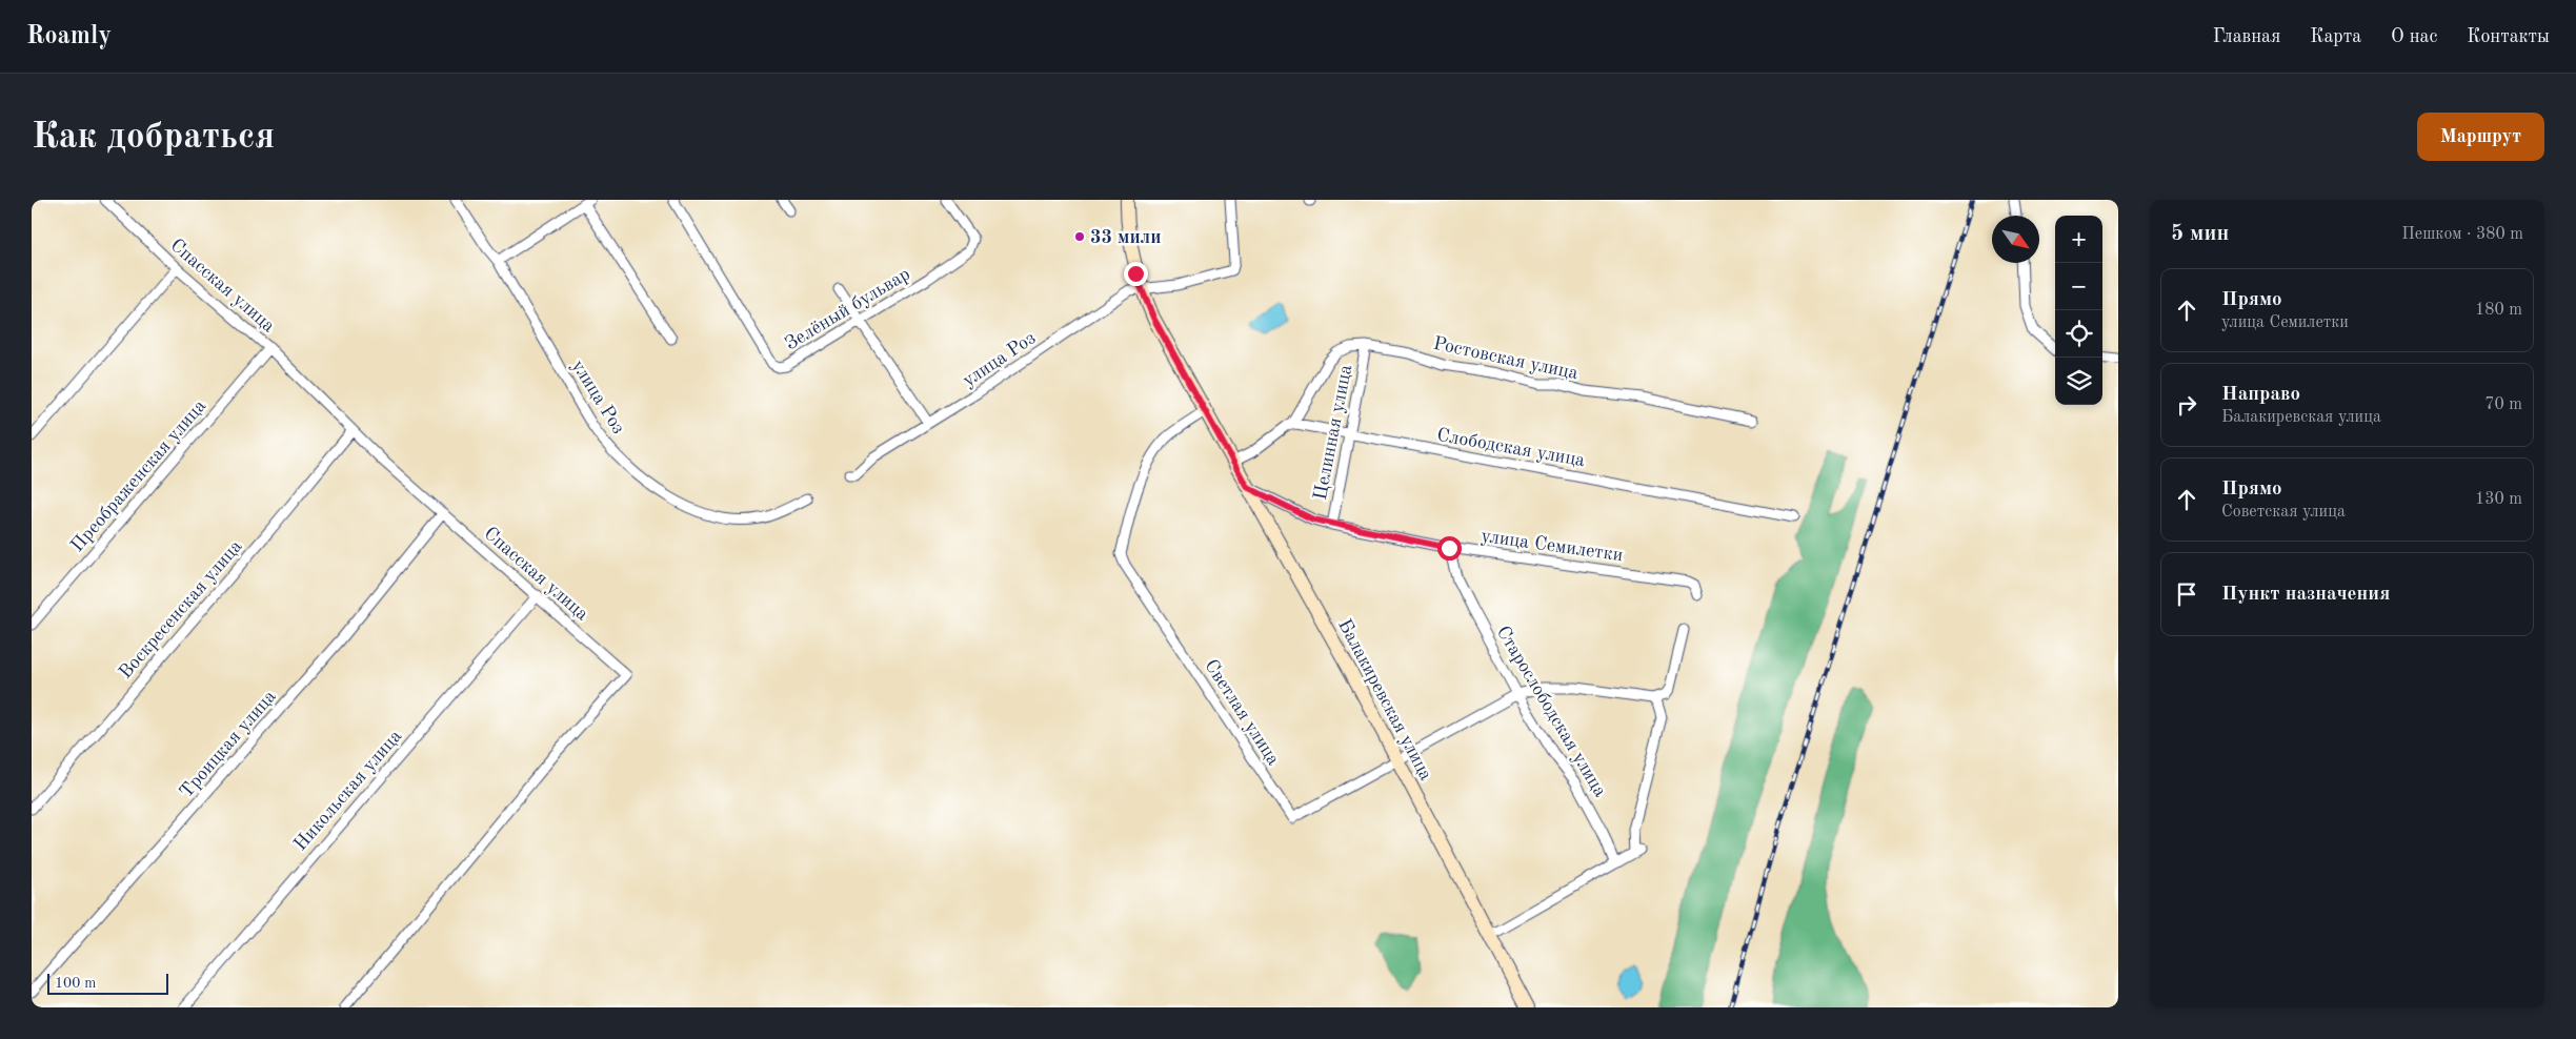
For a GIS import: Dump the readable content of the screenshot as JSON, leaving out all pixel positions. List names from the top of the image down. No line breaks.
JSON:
{"streets":{"street":["Спасская улица","Зелёный бульвар","Ростовская улица","улица Роз","Целинная улица","Слободская улица","Преображенская улица","улица Семилетки","Воскресенская улица","Балакиревская улица","Старослободская улица","Светлая улица","Троицкая улица","Никольская улица"]},"crossings":[["Спасская улица","Преображенская улица"],["Спасская улица","Воскресенская улица"],["Спасская улица","Троицкая улица"],["Спасская улица","Никольская улица"],["Ростовская улица","Целинная улица"],["Ростовская улица","Слободская улица"],["улица Роз","Балакиревская улица"],["Целинная улица","Слободская улица"],["Целинная улица","улица Семилетки"],["улица Семилетки","Балакиревская улица"],["улица Семилетки","Старослободская улица"],["Балакиревская улица","Светлая улица"],["Старослободская улица","Светлая улица"]],"places":["33 мили"],"scale_bar":"100 m","north":"bottom right","page":{"header":"Roamly","nav":["Главная","Карта","О нас","Контакты"],"buttons":"Маршрут","title":"Как добраться","heading":["5 мин","Пешком · 380 m"],"map_buttons":["+","−"],"list":[["Прямо","улица Семилетки","180 m"],["Направо","Балакиревская улица","70 m"],["Прямо","Советская улица","130 m"],"Пункт назначения"],"scale":"100 m"}}
